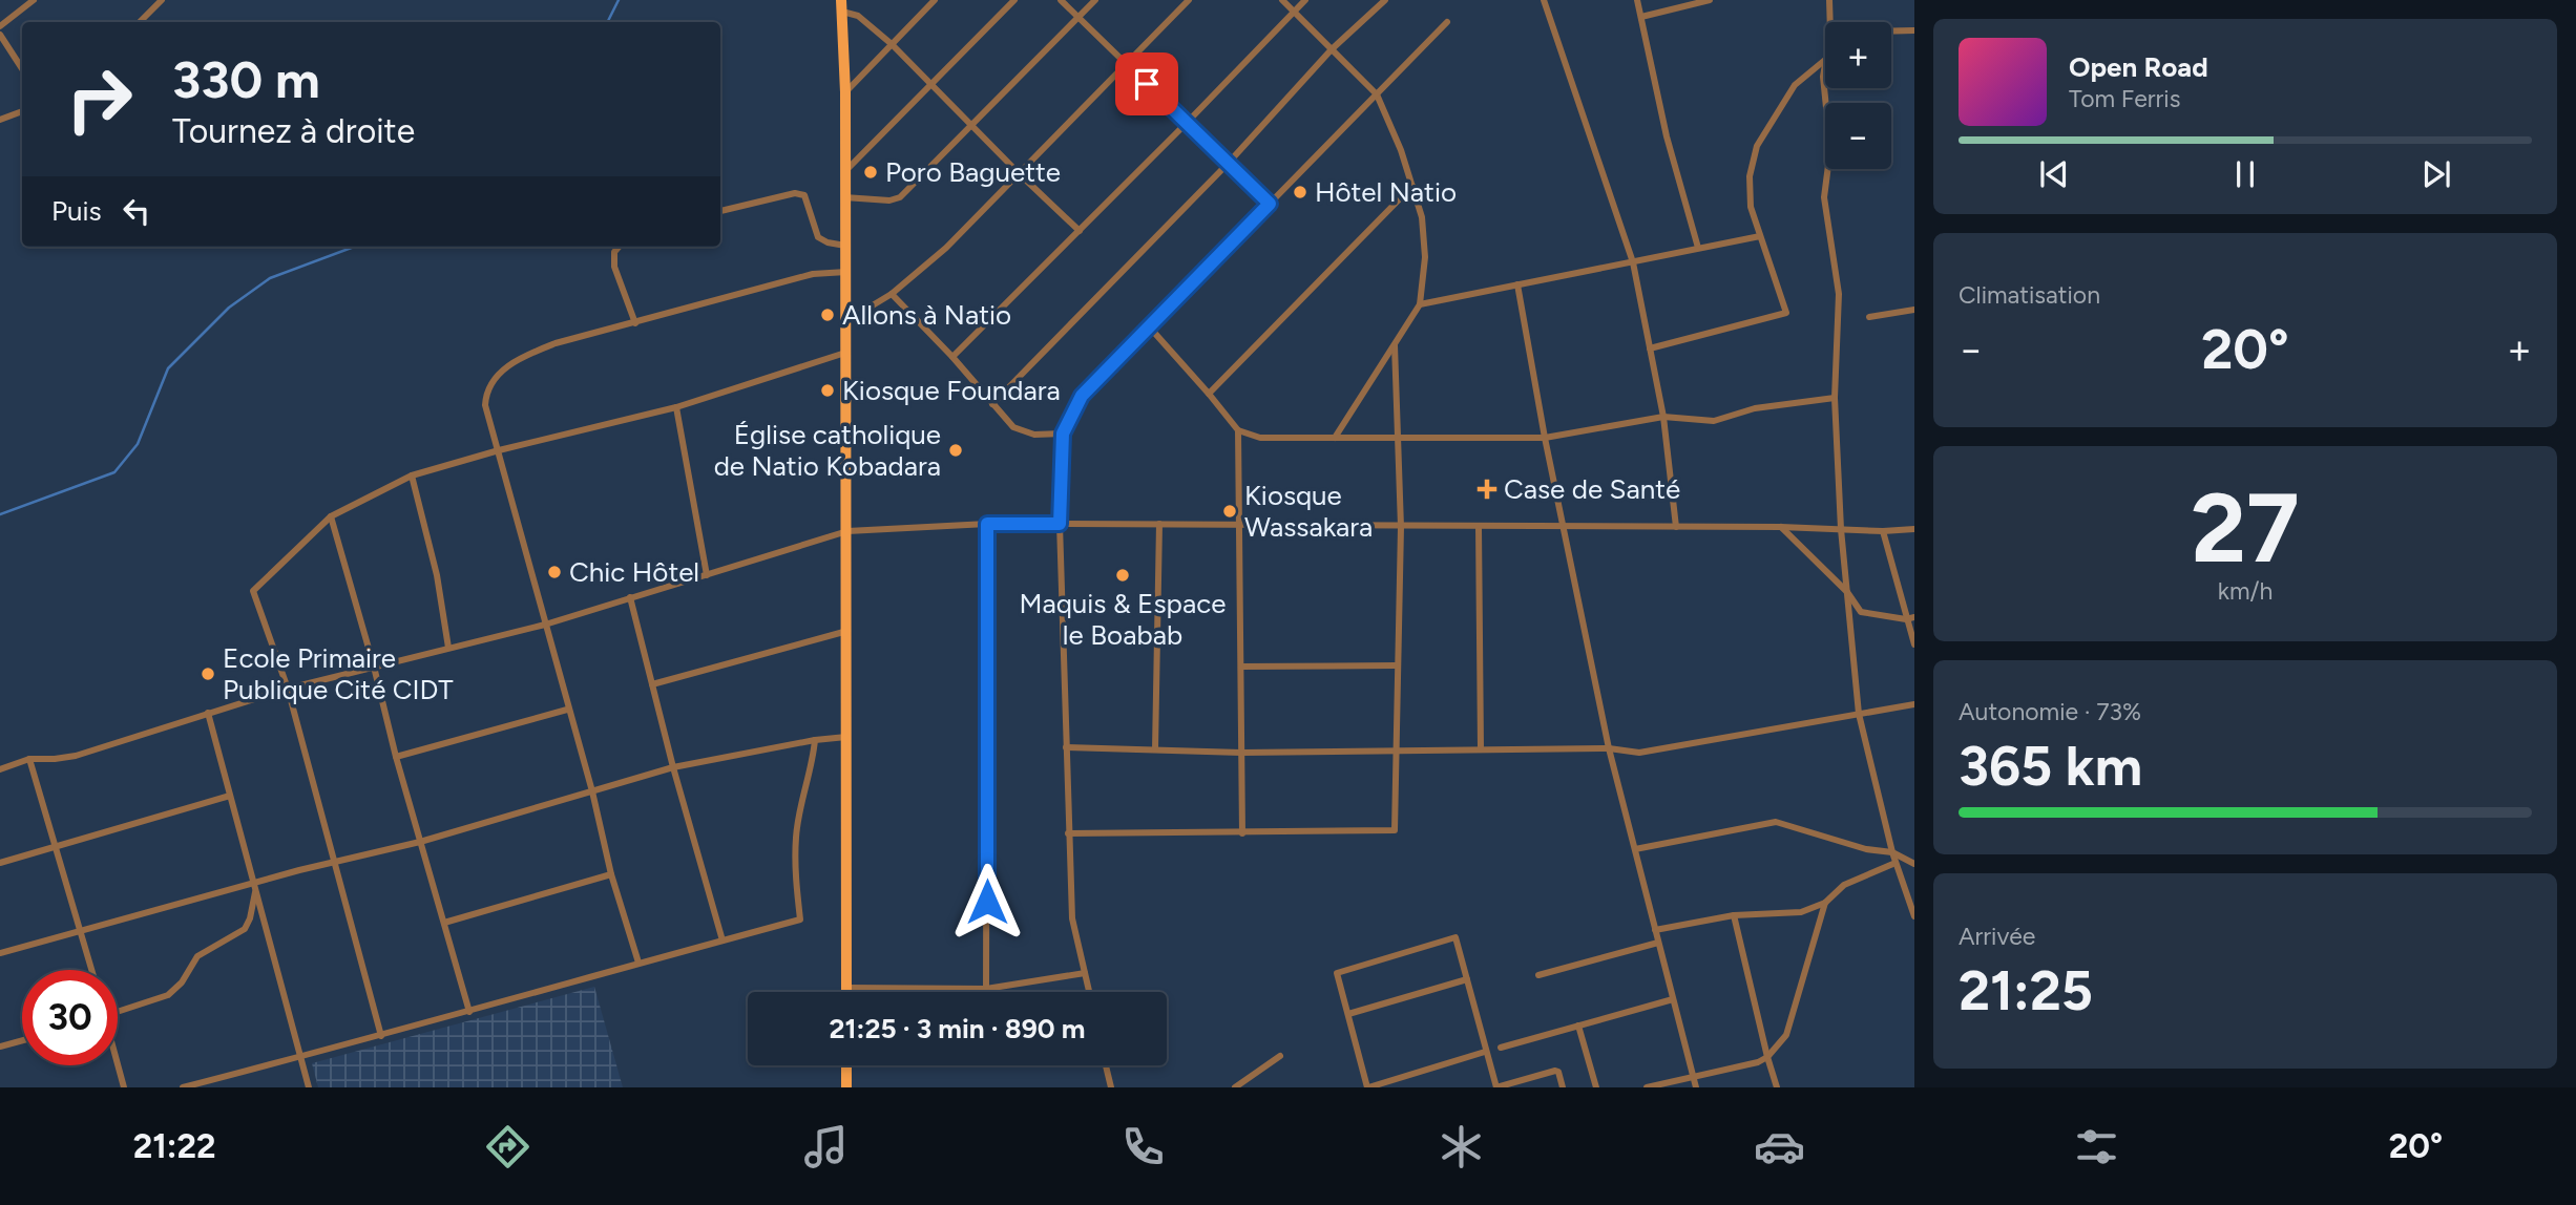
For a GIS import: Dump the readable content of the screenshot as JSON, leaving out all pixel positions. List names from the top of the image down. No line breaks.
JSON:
{"places":{"other":["Poro Baguette","Hôtel Natio","Allons à Natio","Kiosque Foundara","Église catholique de Natio Kobadara","Kiosque Wassakara","Chic Hôtel","Maquis & Espace le Boabab","Ecole Primaire Publique Cité CIDT"],"health":["Case de Santé"]},"page":{"map_buttons":["+","−"],"turn":["330 m","Tournez à droite"],"song":["Open Road","Tom Ferris"],"then":"Puis","tile":["Climatisation",["27","km/h"],["Autonomie · 73%","365 km"],["Arrivée","21:25"]],"heat":["−","20°","+"],"limit":"30","trip":"21:25 · 3 min · 890 m","tabs":["21:22","20°"]}}
